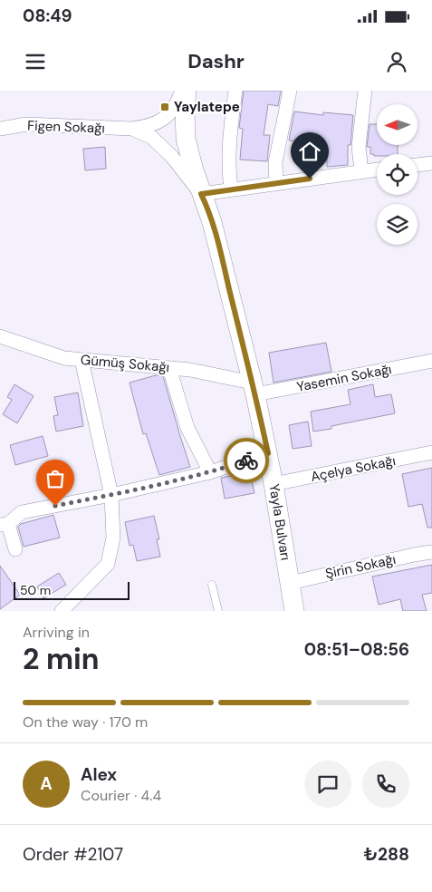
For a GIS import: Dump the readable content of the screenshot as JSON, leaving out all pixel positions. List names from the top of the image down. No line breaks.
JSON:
{"streets":{"main road":["Yayla Bulvarı"],"street":["Figen Sokağı","Gümüş Sokağı","Yasemin Sokağı","Açelya Sokağı","Şirin Sokağı"]},"crossings":[["Gümüş Sokağı","Yasemin Sokağı"],["Gümüş Sokağı","Yayla Bulvarı"],["Yasemin Sokağı","Yayla Bulvarı"],["Açelya Sokağı","Yayla Bulvarı"],["Yayla Bulvarı","Şirin Sokağı"]],"places":{"transit":["Yaylatepe"]},"scale_bar":"50 m","north":"left","page":{"status":"08:49","header":"Dashr","scale":"50 m","heading":["2 min","Arriving in","08:51–08:56"],"panel":["Alex","Courier · 4.4","Order #2107","₺288"],"bar":"On the way · 170 m","round":"A"}}
